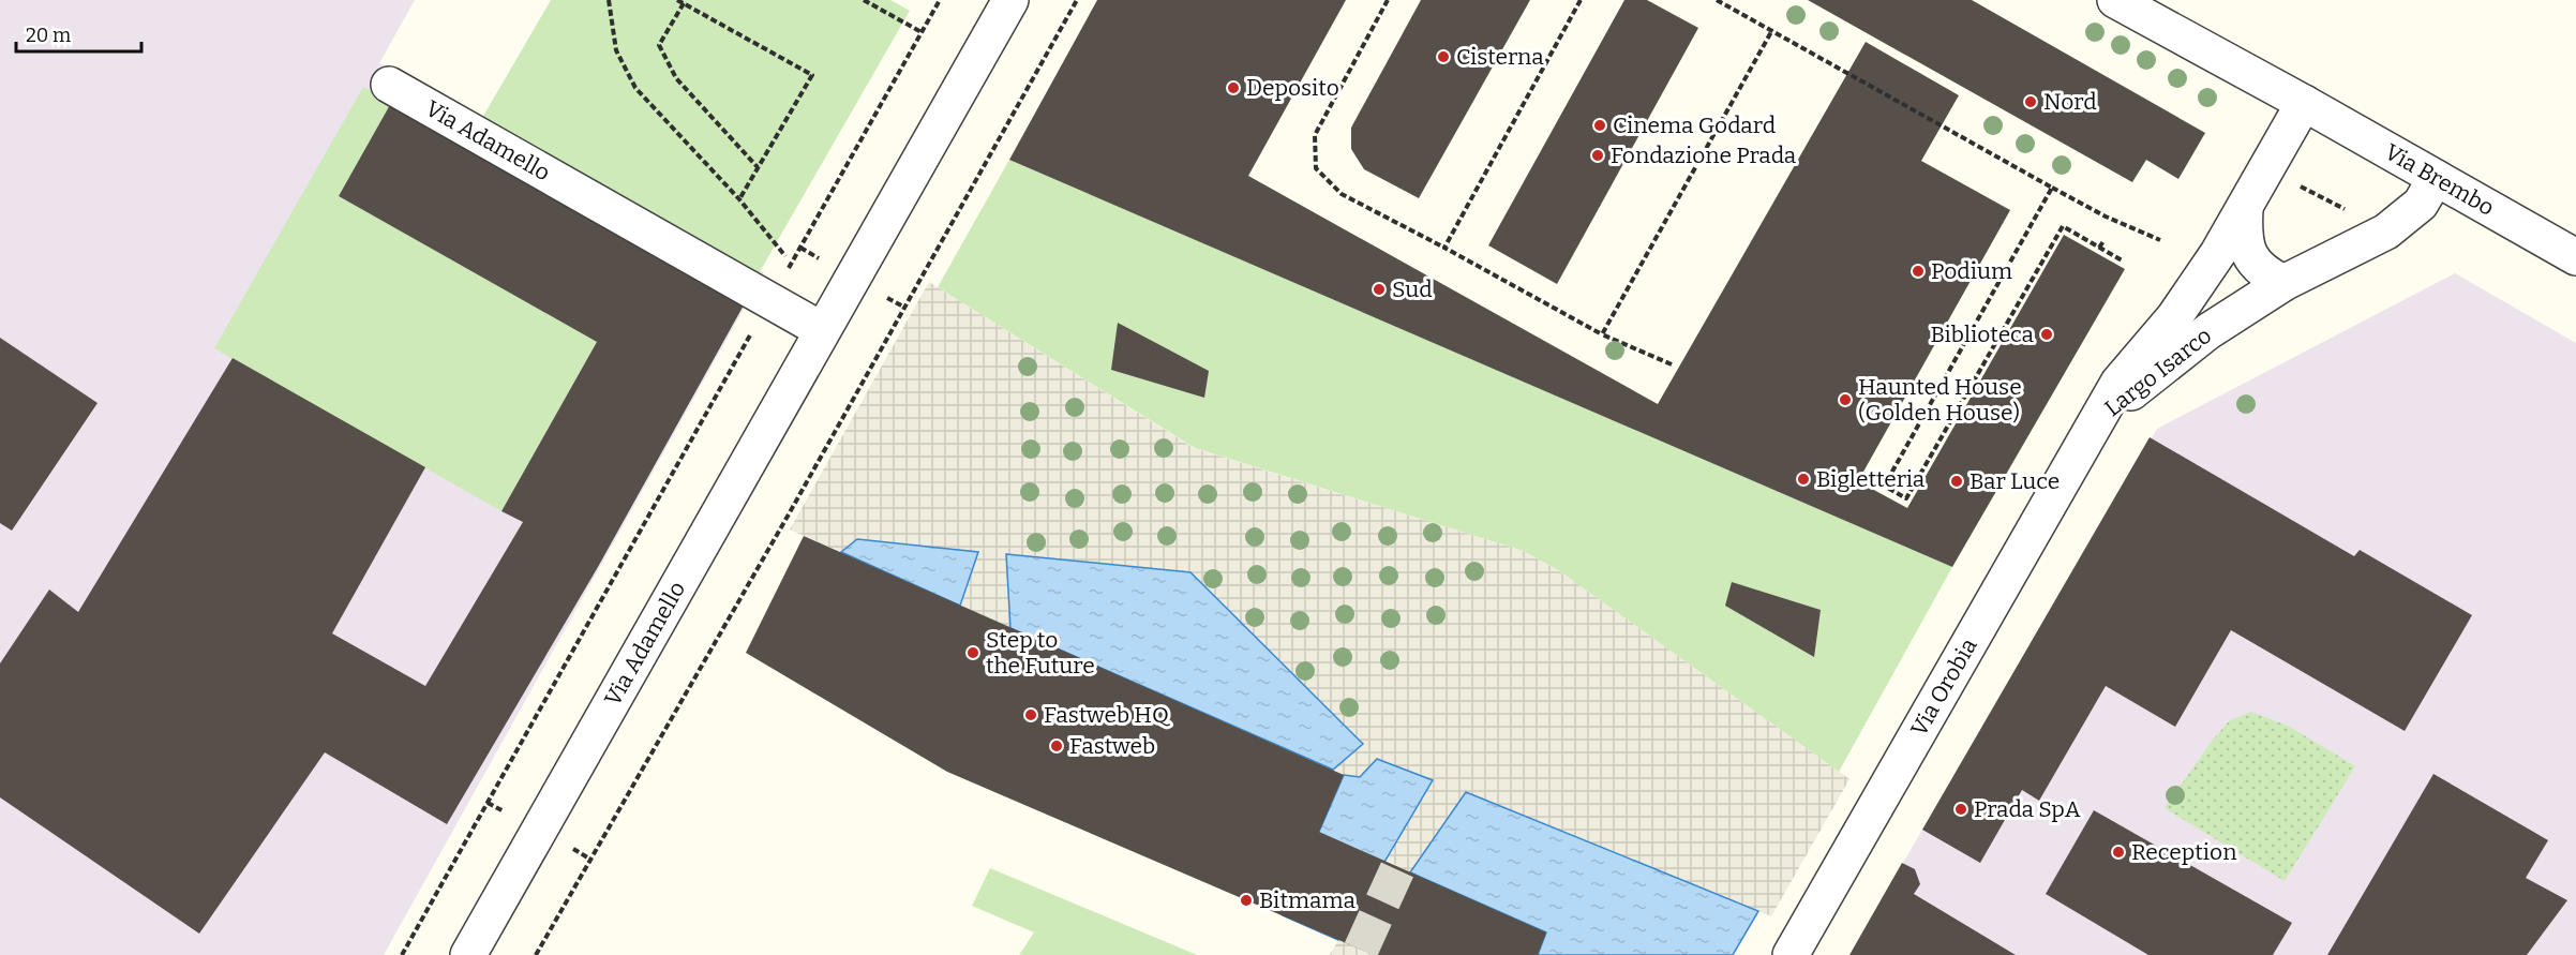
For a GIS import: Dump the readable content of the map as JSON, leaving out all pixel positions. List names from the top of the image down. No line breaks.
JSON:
{"streets":{"street":["Via Adamello","Via Brembo","Largo Isarco","Via Orobia"]},"crossings":[["Via Brembo","Largo Isarco"],["Largo Isarco","Via Orobia"]],"places":["Cisterna","Deposito","Nord","Cinema Godard","Fondazione Prada","Podium","Sud","Biblioteca","Haunted House (Golden House)","Bigletteria","Bar Luce","Step to the Future","Fastweb HQ","Fastweb","Prada SpA","Reception","Bitmama"],"scale_bar":"20 m"}
